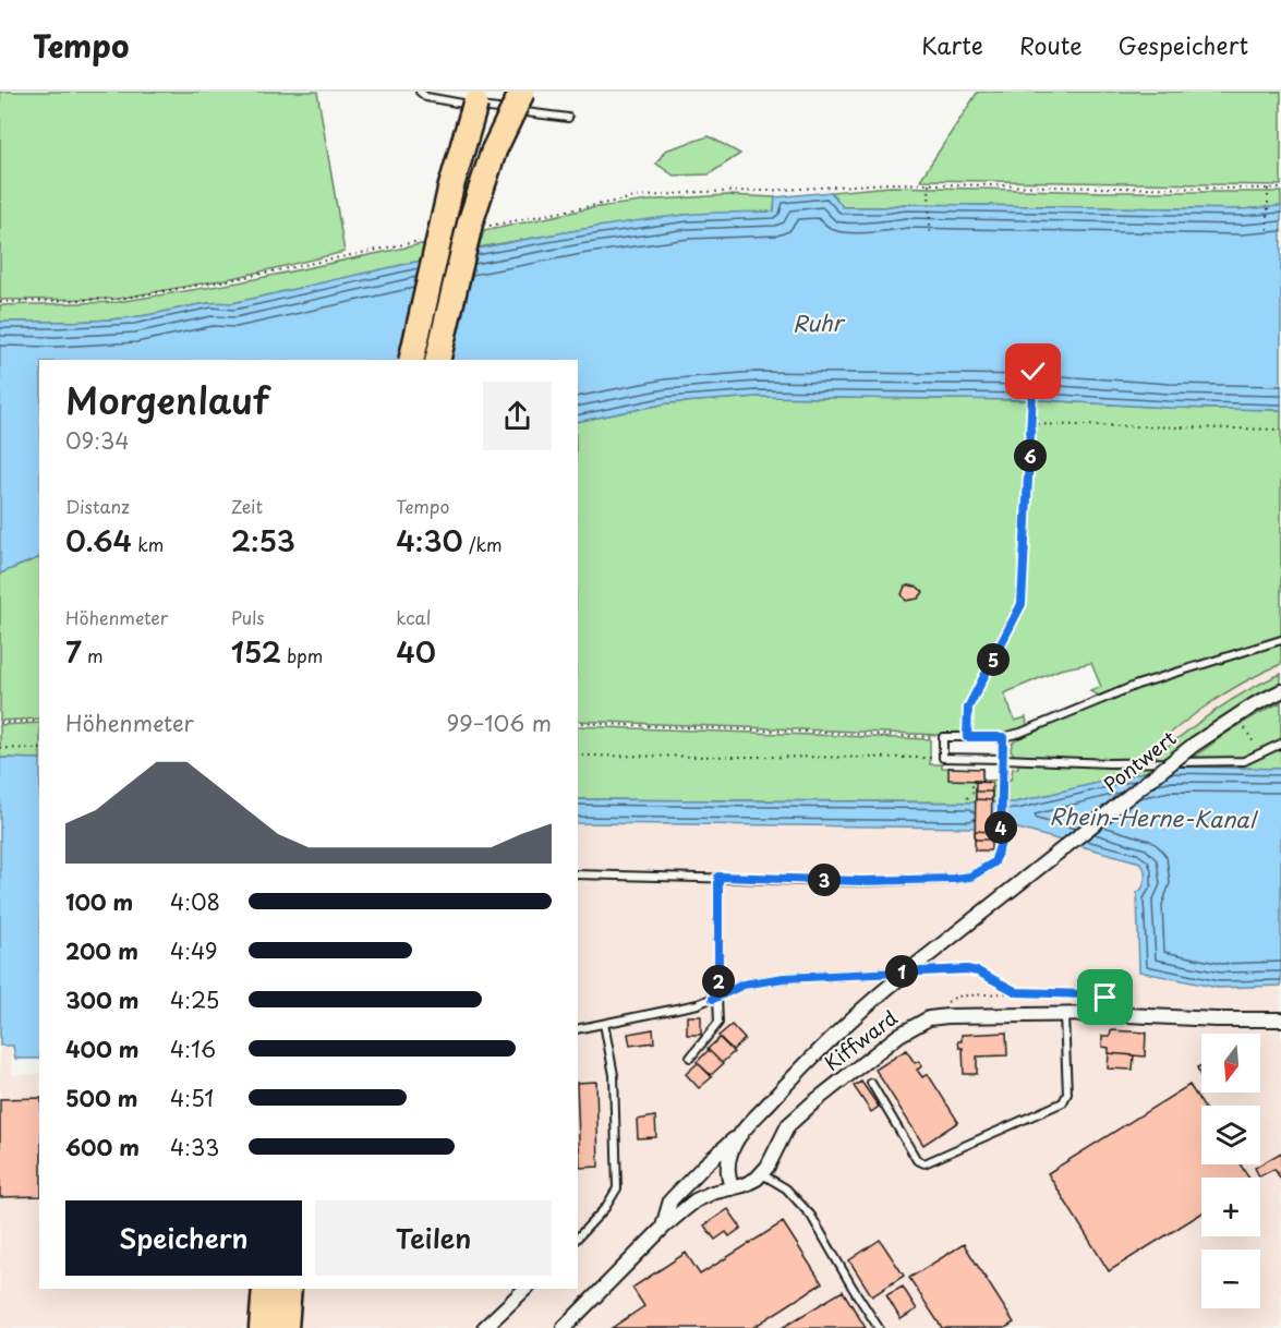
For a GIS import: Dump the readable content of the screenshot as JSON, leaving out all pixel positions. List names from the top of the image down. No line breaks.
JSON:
{"streets":{"street":["Pontwert","Kiffward"]},"water":["Ruhr","Rhein-Herne-Kanal"],"north":"bottom","page":{"header":"Tempo","nav":["Karte","Route","Gespeichert"],"heading":["Morgenlauf","09:34"],"pins":["6","5","4","3","1","2"],"stats":[["Distanz","0.64 km"],["Zeit","2:53"],["Tempo","4:30 /km"],["Höhenmeter","7 m"],["Puls","152 bpm"],["kcal","40"]],"chart":["Höhenmeter","99–106 m"],"list":[{"name":"100 m","note":"4:08"},{"name":"200 m","note":"4:49"},{"name":"300 m","note":"4:25"},{"name":"400 m","note":"4:16"},{"name":"500 m","note":"4:51"},{"name":"600 m","note":"4:33"}],"map_buttons":["+","−"],"buttons":["Speichern","Teilen"]}}
